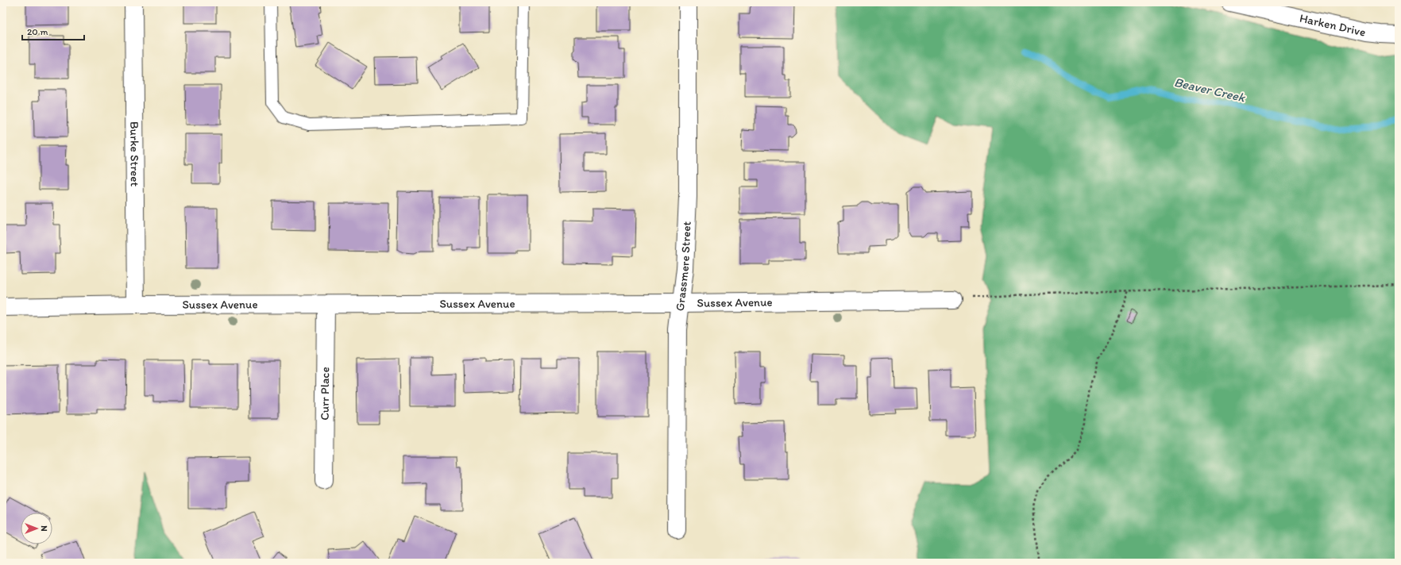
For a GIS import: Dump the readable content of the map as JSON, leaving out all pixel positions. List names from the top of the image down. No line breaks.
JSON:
{"streets":{"street":["Harken Drive","Burke Street","Grassmere Street","Sussex Avenue","Curr Place"]},"crossings":[["Burke Street","Sussex Avenue"],["Grassmere Street","Sussex Avenue"],["Sussex Avenue","Curr Place"]],"water":["Beaver Creek"],"scale_bar":"20 m","north":"right"}
